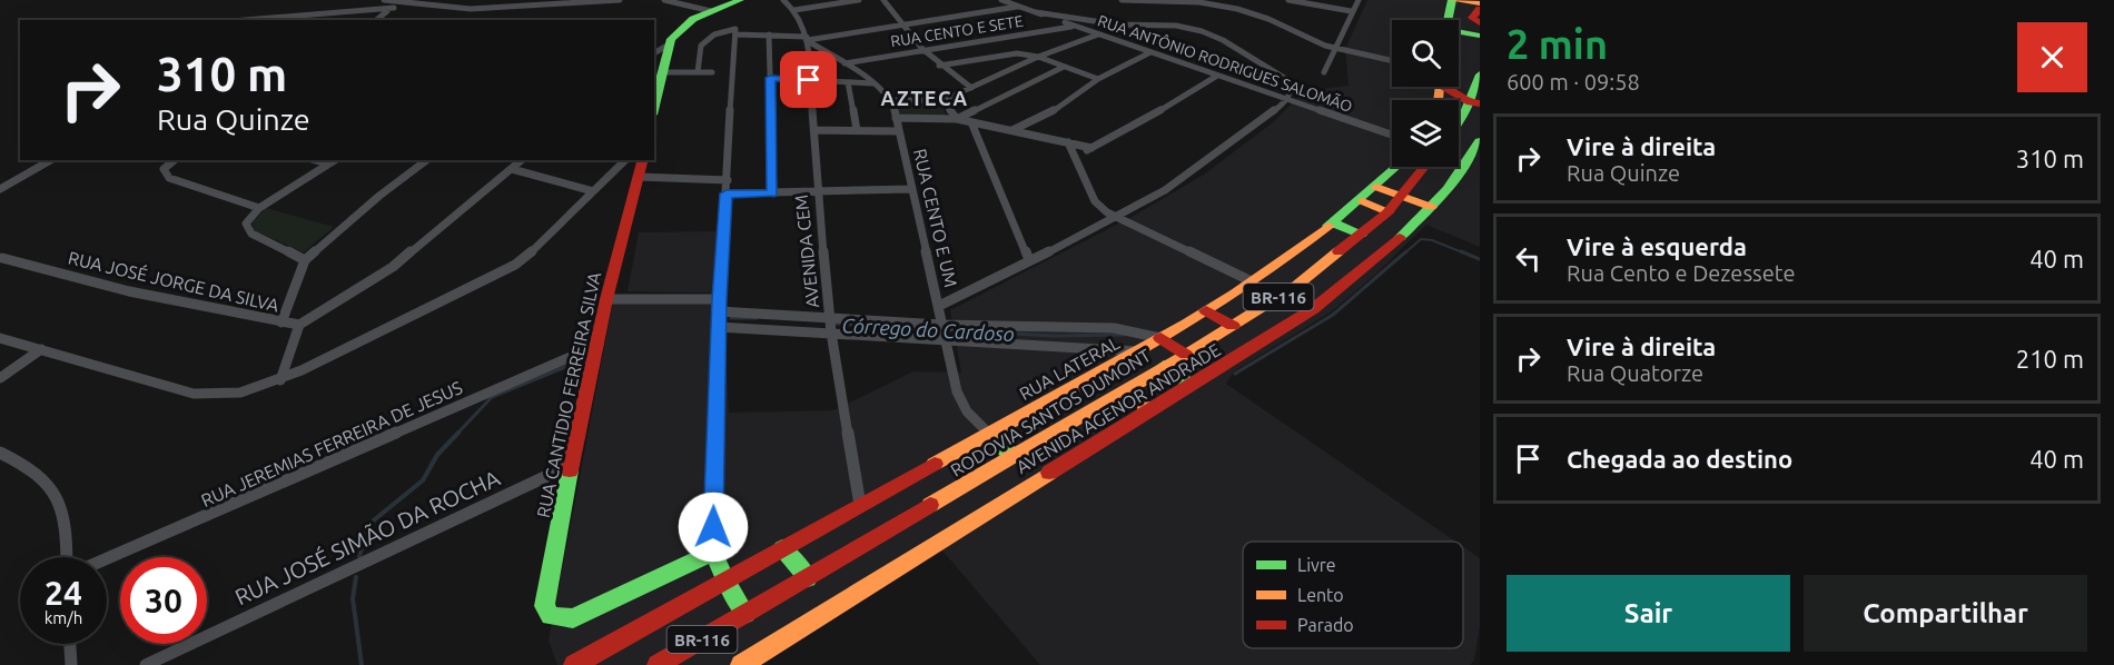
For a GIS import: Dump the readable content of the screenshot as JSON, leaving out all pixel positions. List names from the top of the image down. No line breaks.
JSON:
{"streets":{"main road":["BR-116","RUA LATERAL","RUA CANTIDIO FERREIRA SILVA","AVENIDA AGENOR ANDRADE","RODOVIA SANTOS DUMONT"],"street":["RUA CENTO E SETE","RUA ANTÔNIO RODRIGUES SALOMÃO","RUA CENTO E UM","AVENIDA CEM","RUA JOSÉ JORGE DA SILVA","RUA JEREMIAS FERREIRA DE JESUS","RUA JOSÉ SIMÃO DA ROCHA"]},"crossings":[["RUA CENTO E SETE","RUA ANTÔNIO RODRIGUES SALOMÃO"],["RUA CENTO E UM","RUA LATERAL"],["AVENIDA CEM","RUA LATERAL"],["RUA CANTIDIO FERREIRA SILVA","RUA JEREMIAS FERREIRA DE JESUS"],["RUA CANTIDIO FERREIRA SILVA","RUA JOSÉ SIMÃO DA ROCHA"]],"districts":["AZTECA"],"water":["Córrego do Cardoso"],"legend":["Livre","Lento","Parado"],"page":{"heading":["2 min","600 m · 09:58"],"turn":["310 m","Rua Quinze"],"list":[{"name":"Vire à direita","note":"Rua Quinze","value":"310 m"},{"name":"Vire à esquerda","note":"Rua Cento e Dezessete","value":"40 m"},{"name":"Vire à direita","note":"Rua Quatorze","value":"210 m"},{"name":"Chegada ao destino","value":"40 m"}],"speed":"24 km/h","limit":"30","buttons":["Sair","Compartilhar"]}}
